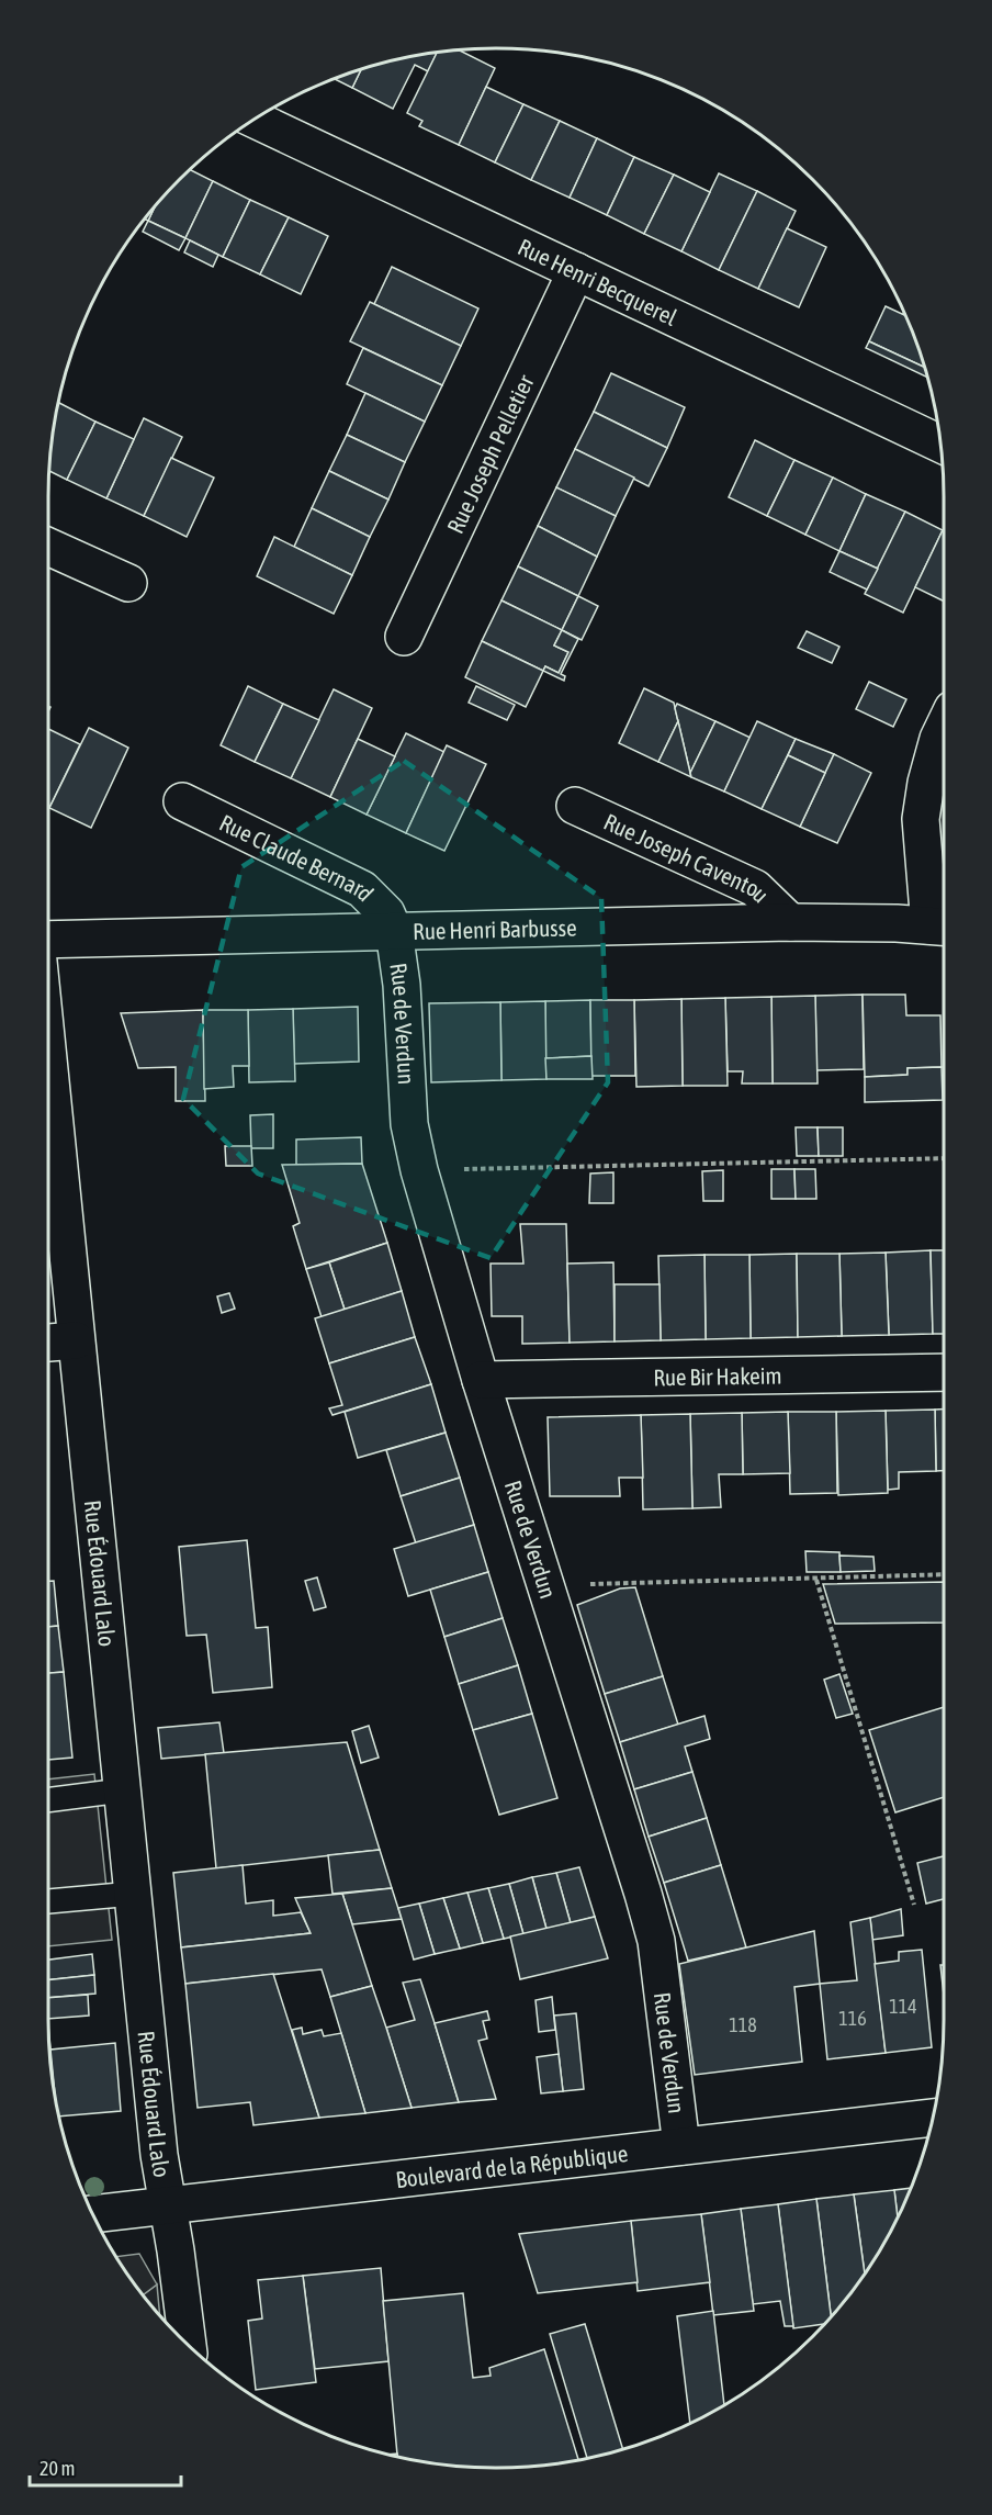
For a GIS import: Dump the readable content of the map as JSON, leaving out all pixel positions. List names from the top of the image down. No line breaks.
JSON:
{"streets":{"street":["Rue Henri Becquerel","Rue Joseph Pelletier","Rue Claude Bernard","Rue Joseph Caventou","Rue Henri Barbusse","Rue de Verdun","Rue Bir Hakeim","Rue Édouard Lalo","Boulevard de la République"]},"crossings":[["Rue Henri Becquerel","Rue Joseph Pelletier"],["Rue Claude Bernard","Rue Henri Barbusse"],["Rue Claude Bernard","Rue de Verdun"],["Rue Joseph Caventou","Rue Henri Barbusse"],["Rue Henri Barbusse","Rue de Verdun"],["Rue de Verdun","Rue Bir Hakeim"],["Rue de Verdun","Boulevard de la République"],["Rue Édouard Lalo","Boulevard de la République"]],"house_numbers":["114","116","118"],"scale_bar":"20 m"}
